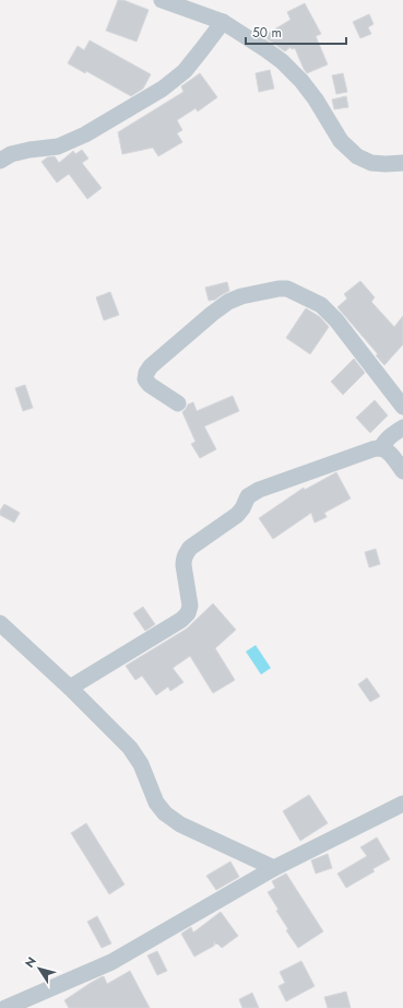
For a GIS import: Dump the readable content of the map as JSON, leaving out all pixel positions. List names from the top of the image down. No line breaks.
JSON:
{"scale_bar":"50 m","north":"top left"}
